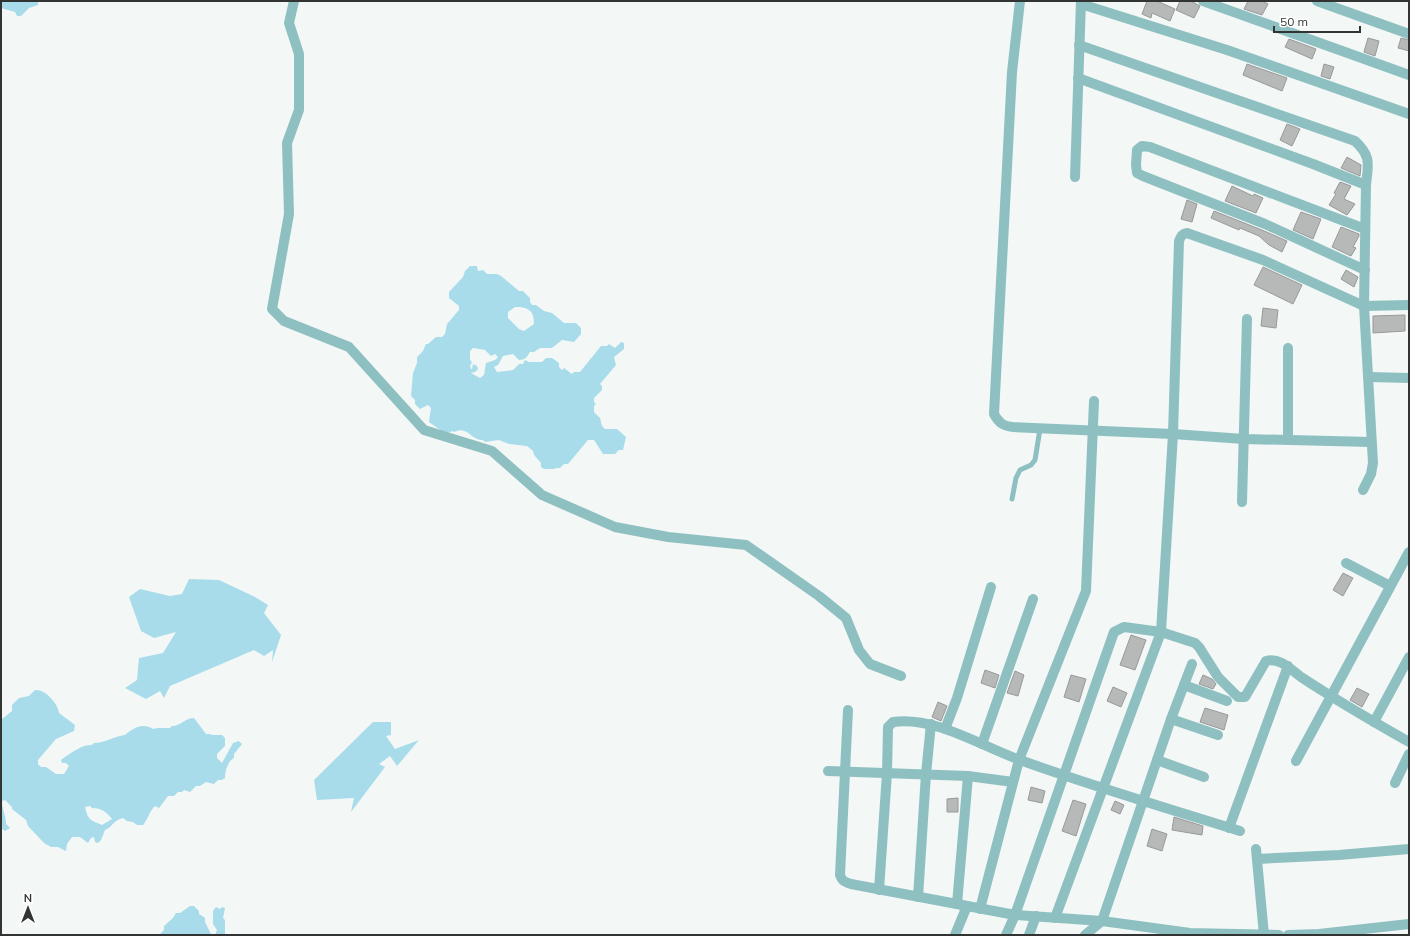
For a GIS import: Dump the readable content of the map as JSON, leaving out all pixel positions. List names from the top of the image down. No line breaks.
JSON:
{"scale_bar":"50 m","north":"top"}
